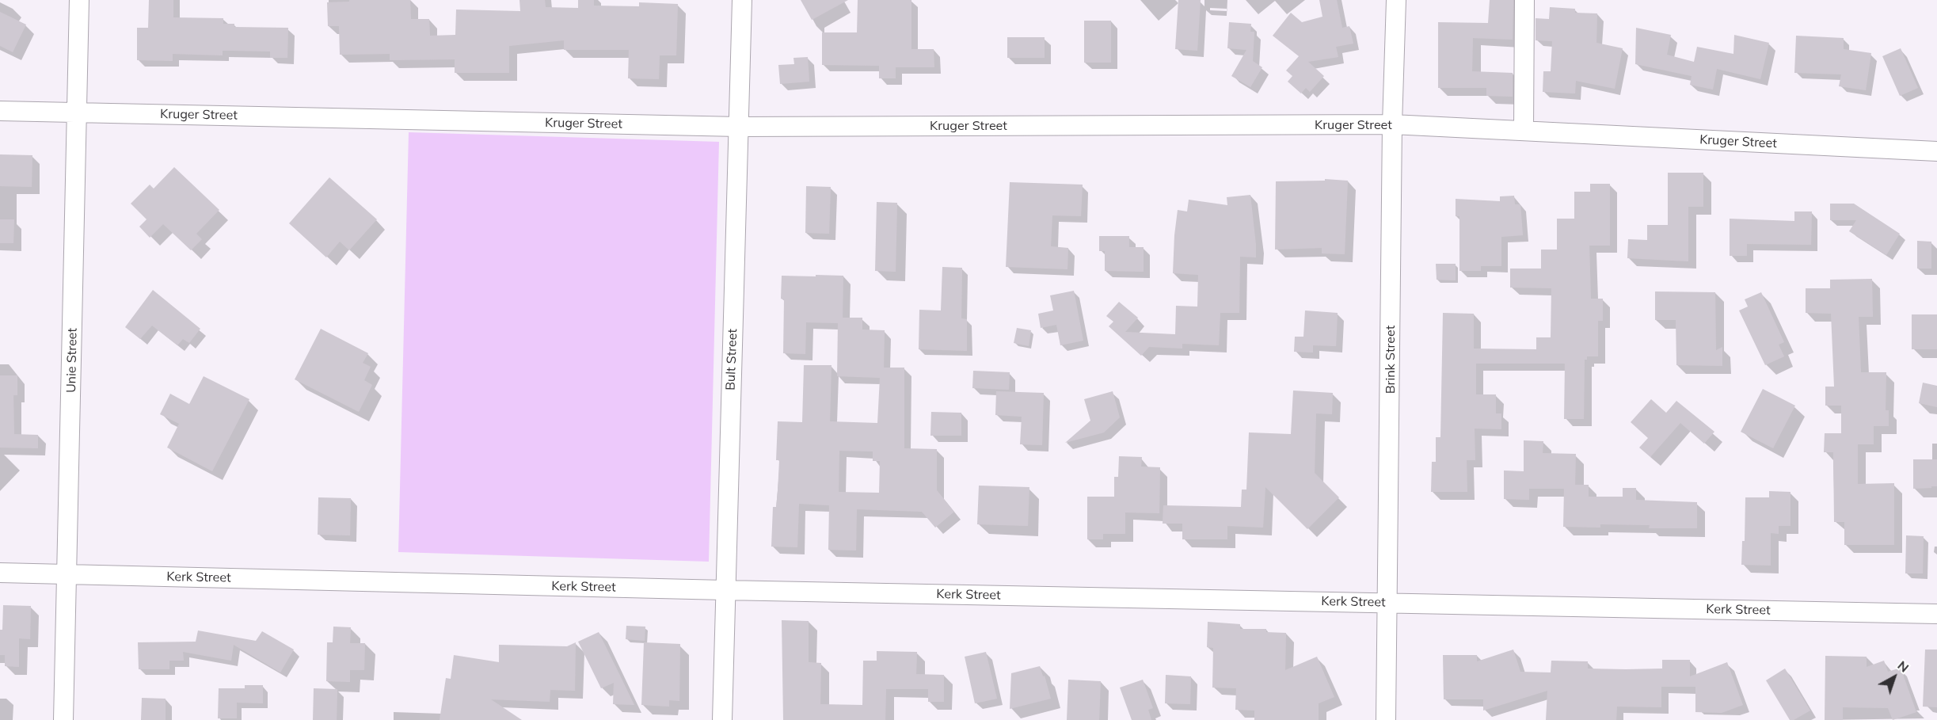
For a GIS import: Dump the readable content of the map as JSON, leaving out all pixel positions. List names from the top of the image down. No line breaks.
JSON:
{"streets":{"street":["Kruger Street","Bult Street","Brink Street","Unie Street","Kerk Street"]},"crossings":[["Kruger Street","Bult Street"],["Kruger Street","Brink Street"],["Kruger Street","Unie Street"],["Bult Street","Kerk Street"],["Brink Street","Kerk Street"],["Unie Street","Kerk Street"]],"north":"top right"}
